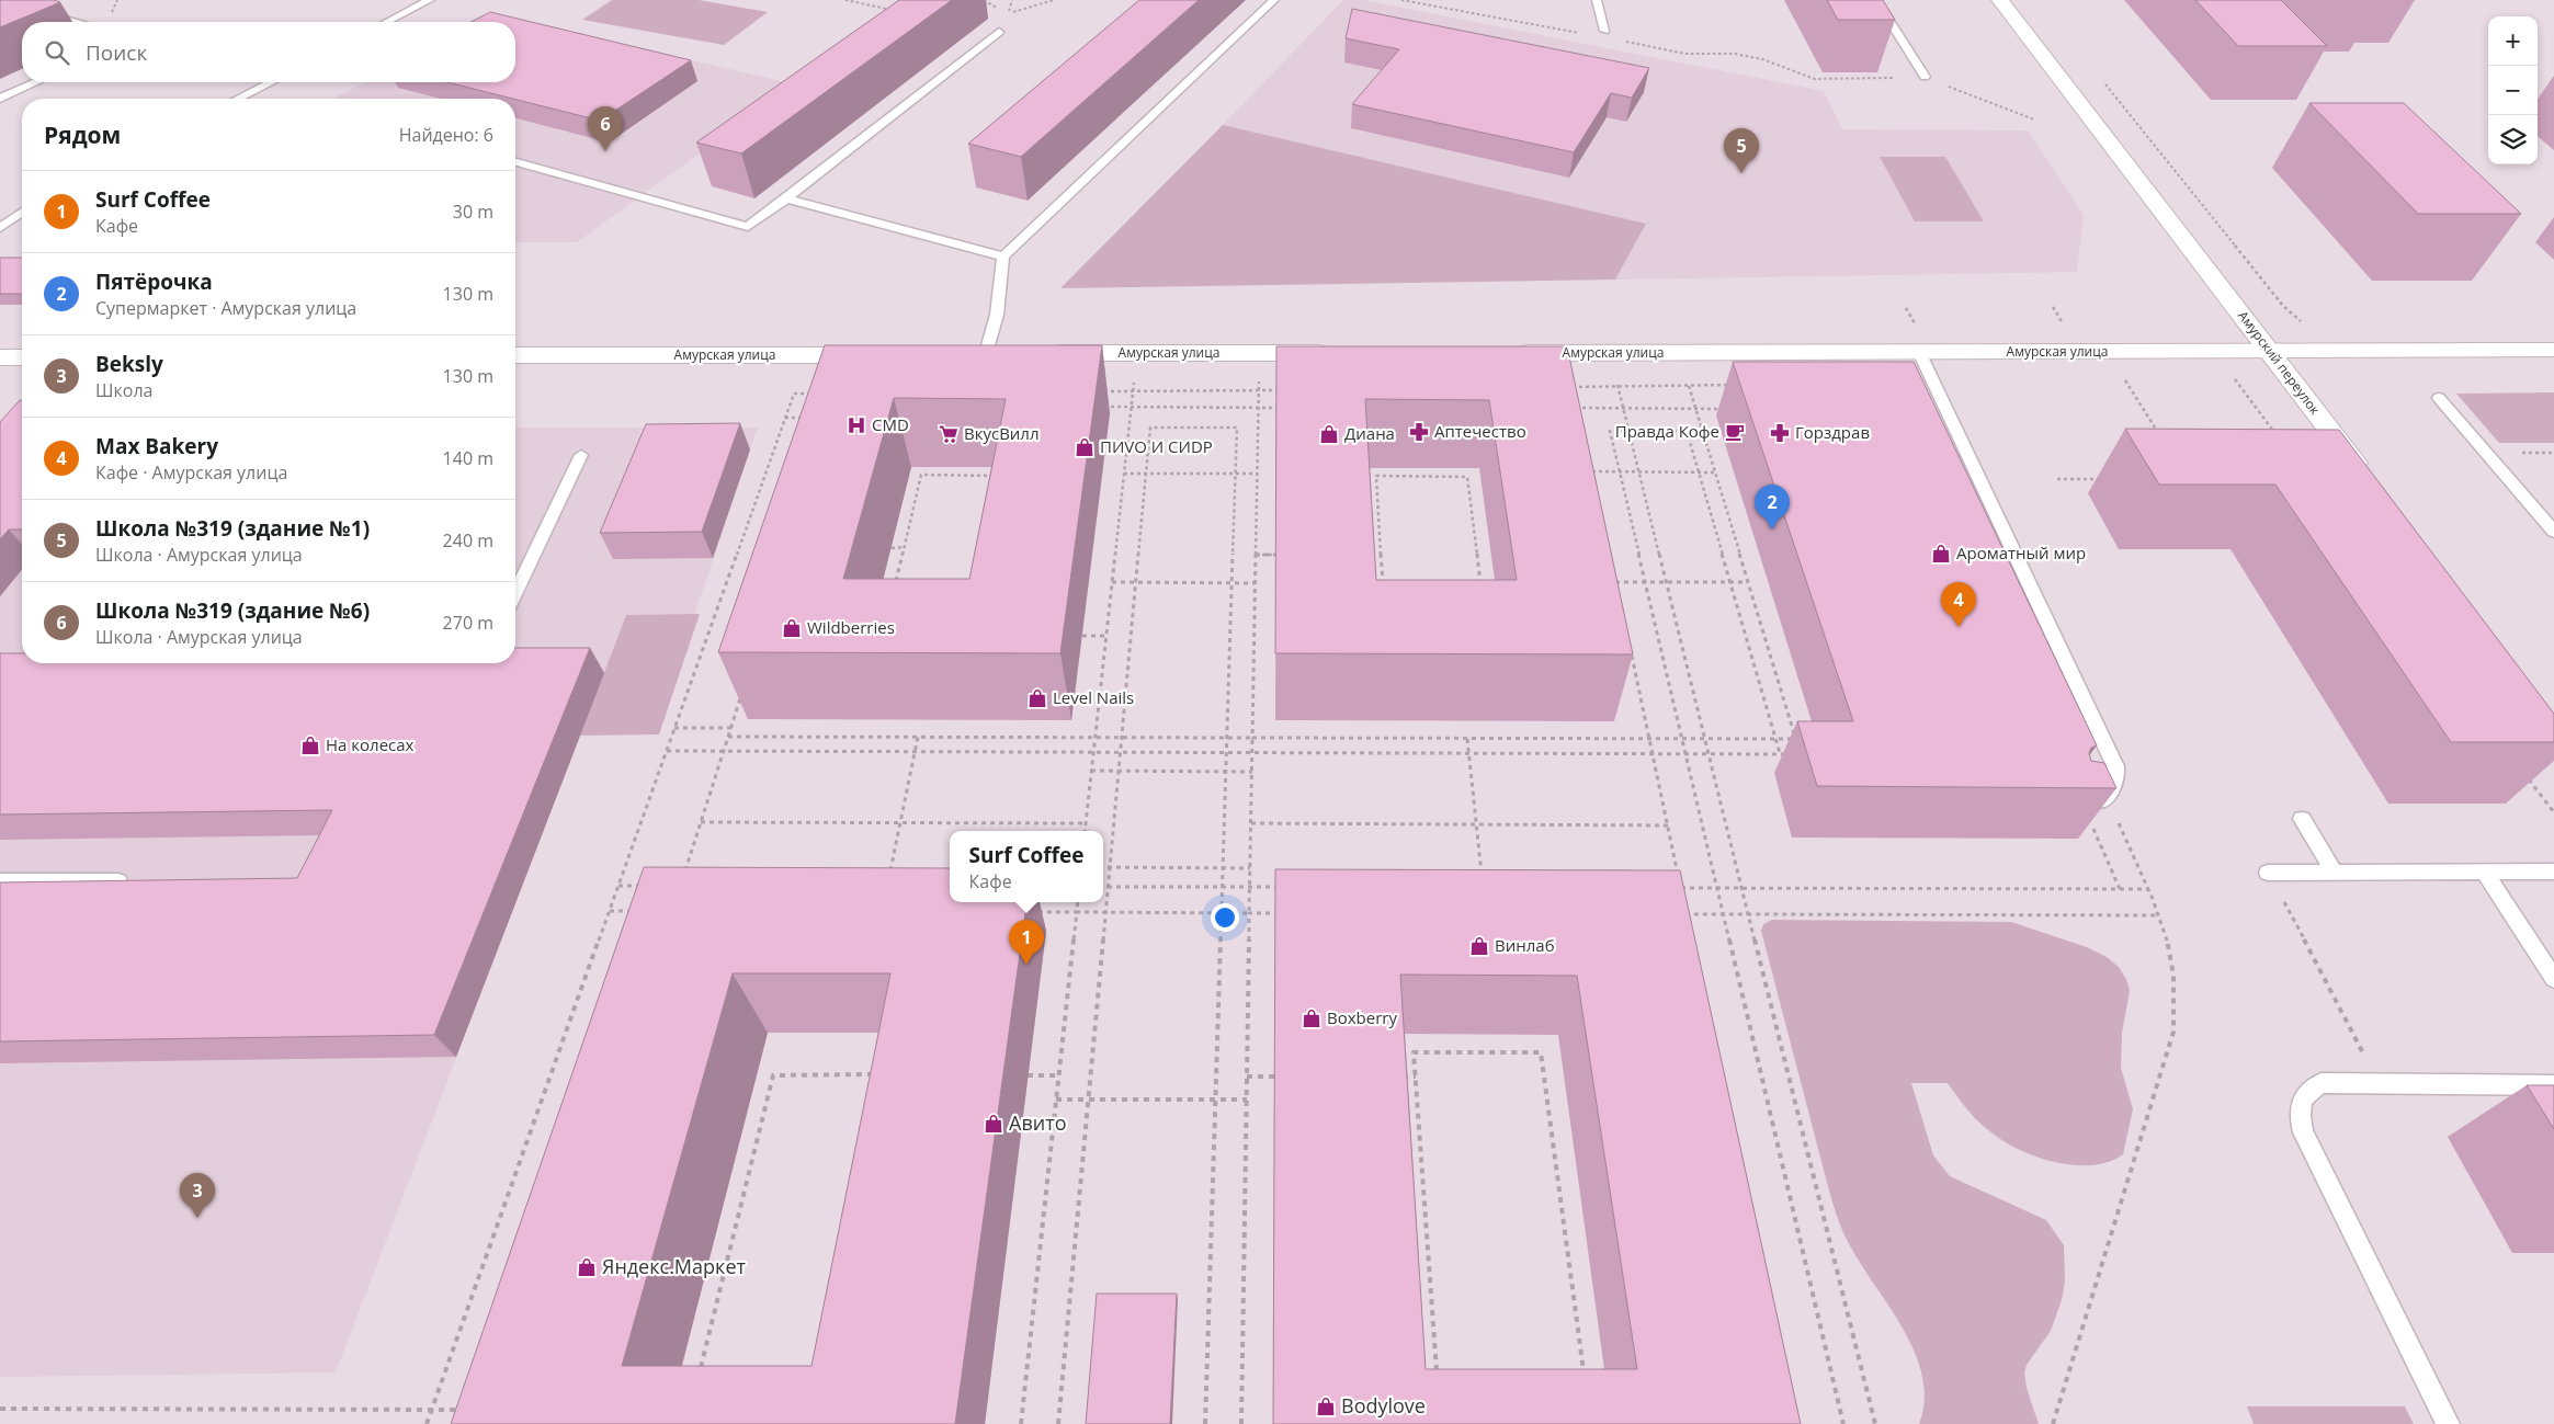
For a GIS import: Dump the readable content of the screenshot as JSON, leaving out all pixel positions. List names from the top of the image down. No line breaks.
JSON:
{"streets":{"street":["Амурская улица","Амурский переулок"]},"crossings":[["Амурская улица","Амурский переулок"]],"places":{"hospital":["CMD"],"pharmacy":["Аптечество","Горздрав"],"cafe":["Правда Кофе"],"supermarket":["ВкусВилл"],"shop":["Диана","ПИVO И СИDР","Ароматный мир","Wildberries","Level Nails","На колесах","Винлаб","Boxberry","Авито","Яндекс.Маркет","Bodylove"]},"page":{"map_buttons":["+","−"],"search":"Поиск","heading":["Рядом","Найдено: 6"],"pins":["6","5","2","4","1","3"],"list":[{"mark":"1","name":"Surf Coffee","note":"Кафе","value":"30 m"},{"mark":"2","name":"Пятёрочка","note":"Супермаркет · Амурская улица","value":"130 m"},{"mark":"3","name":"Beksly","note":"Школа","value":"130 m"},{"mark":"4","name":"Max Bakery","note":"Кафе · Амурская улица","value":"140 m"},{"mark":"5","name":"Школа №319 (здание №1)","note":"Школа · Амурская улица","value":"240 m"},{"mark":"6","name":"Школа №319 (здание №6)","note":"Школа · Амурская улица","value":"270 m"}],"popup":["Surf Coffee","Кафе"]}}
